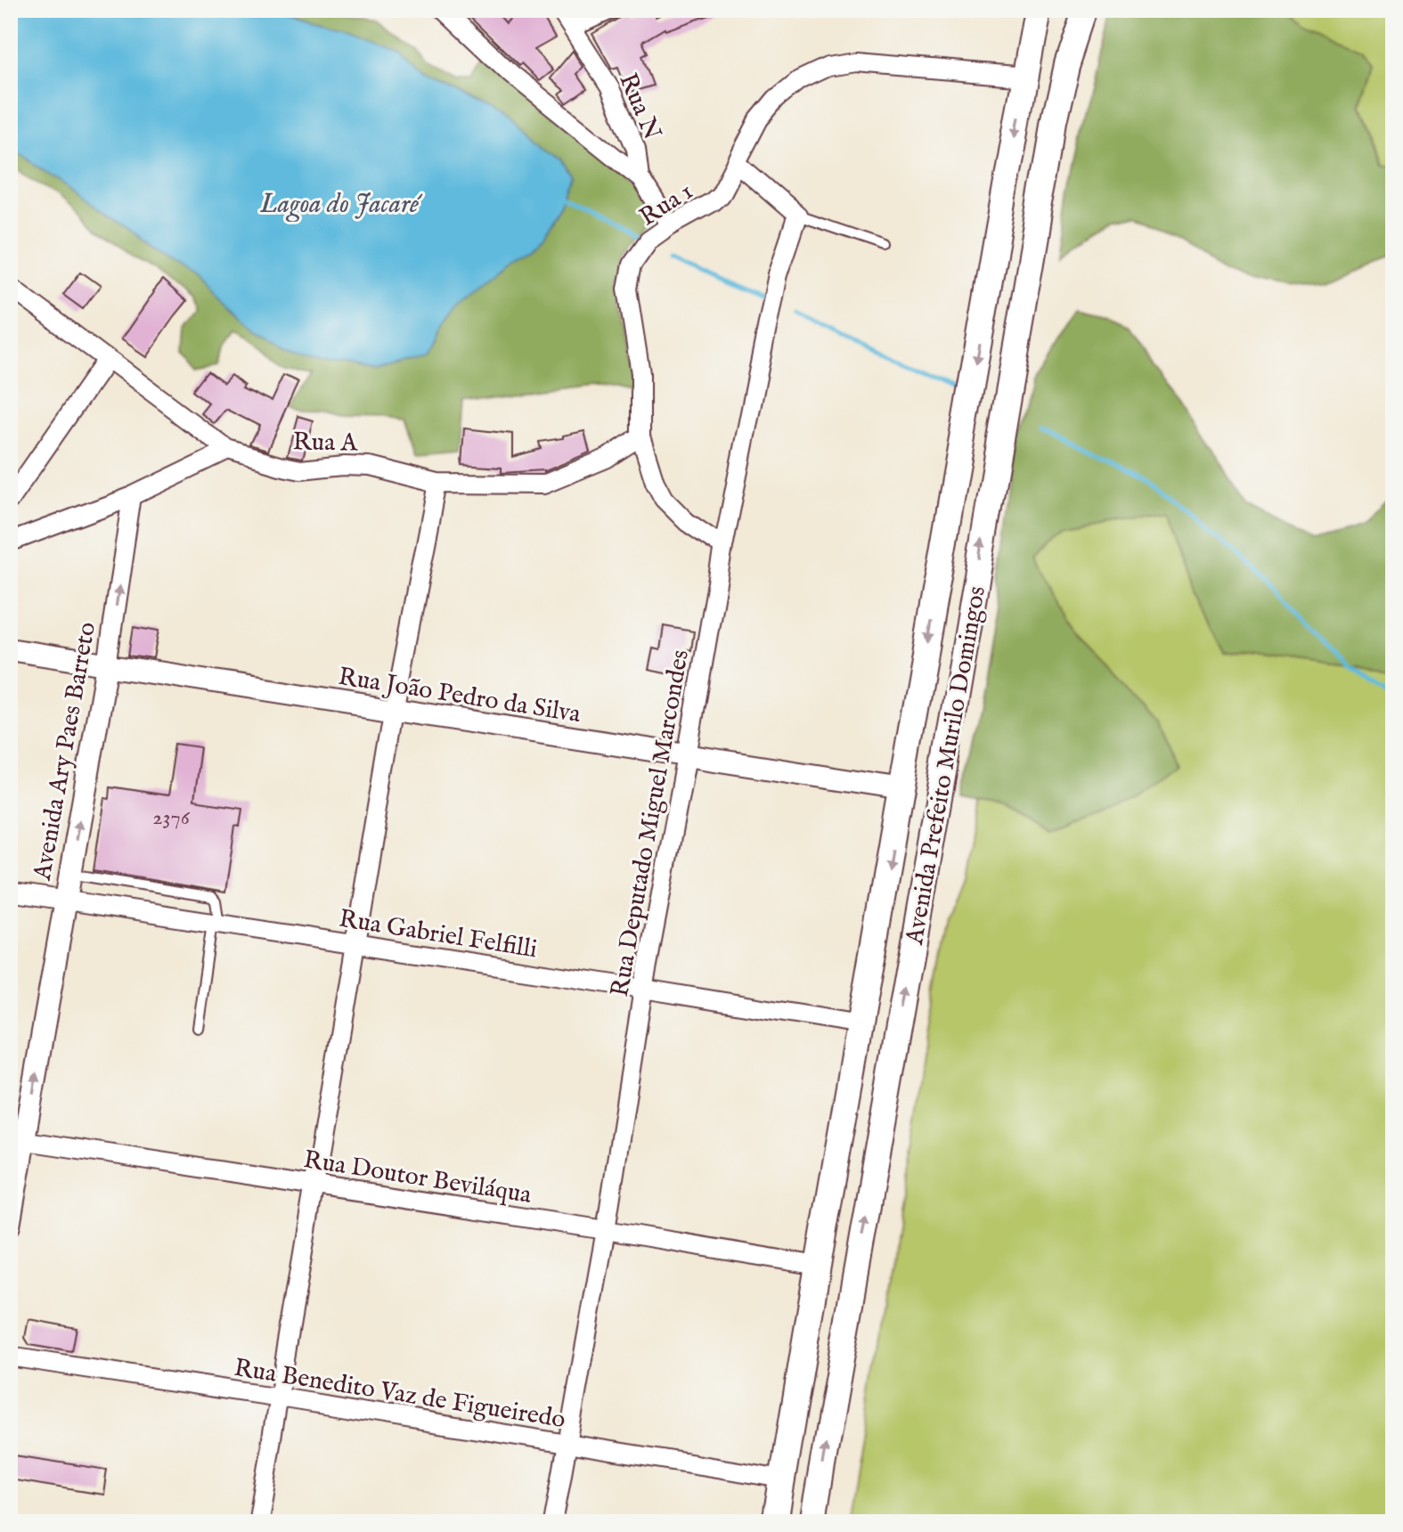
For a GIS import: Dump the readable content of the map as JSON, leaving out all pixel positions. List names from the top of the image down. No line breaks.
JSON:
{"streets":{"main road":["Avenida Prefeito Murilo Domingos"],"street":["Rua N","Rua 1","Rua A","Rua João Pedro da Silva","Avenida Ary Paes Barreto","Rua Deputado Miguel Marcondes","Rua Gabriel Felfilli","Rua Doutor Beviláqua","Rua Benedito Vaz de Figueiredo"]},"crossings":[["Rua N","Rua 1"],["Rua 1","Rua A"],["Rua 1","Avenida Prefeito Murilo Domingos"],["Rua 1","Rua Deputado Miguel Marcondes"],["Rua João Pedro da Silva","Avenida Ary Paes Barreto"],["Rua João Pedro da Silva","Avenida Prefeito Murilo Domingos"],["Rua João Pedro da Silva","Rua Deputado Miguel Marcondes"],["Avenida Ary Paes Barreto","Rua Gabriel Felfilli"],["Avenida Ary Paes Barreto","Rua Doutor Beviláqua"],["Avenida Prefeito Murilo Domingos","Rua Gabriel Felfilli"],["Avenida Prefeito Murilo Domingos","Rua Doutor Beviláqua"],["Avenida Prefeito Murilo Domingos","Rua Benedito Vaz de Figueiredo"],["Rua Deputado Miguel Marcondes","Rua Gabriel Felfilli"],["Rua Deputado Miguel Marcondes","Rua Doutor Beviláqua"],["Rua Deputado Miguel Marcondes","Rua Benedito Vaz de Figueiredo"]],"one_way":["Avenida Ary Paes Barreto"],"water":["Lagoa do Jacaré"],"house_numbers":["2376"]}
